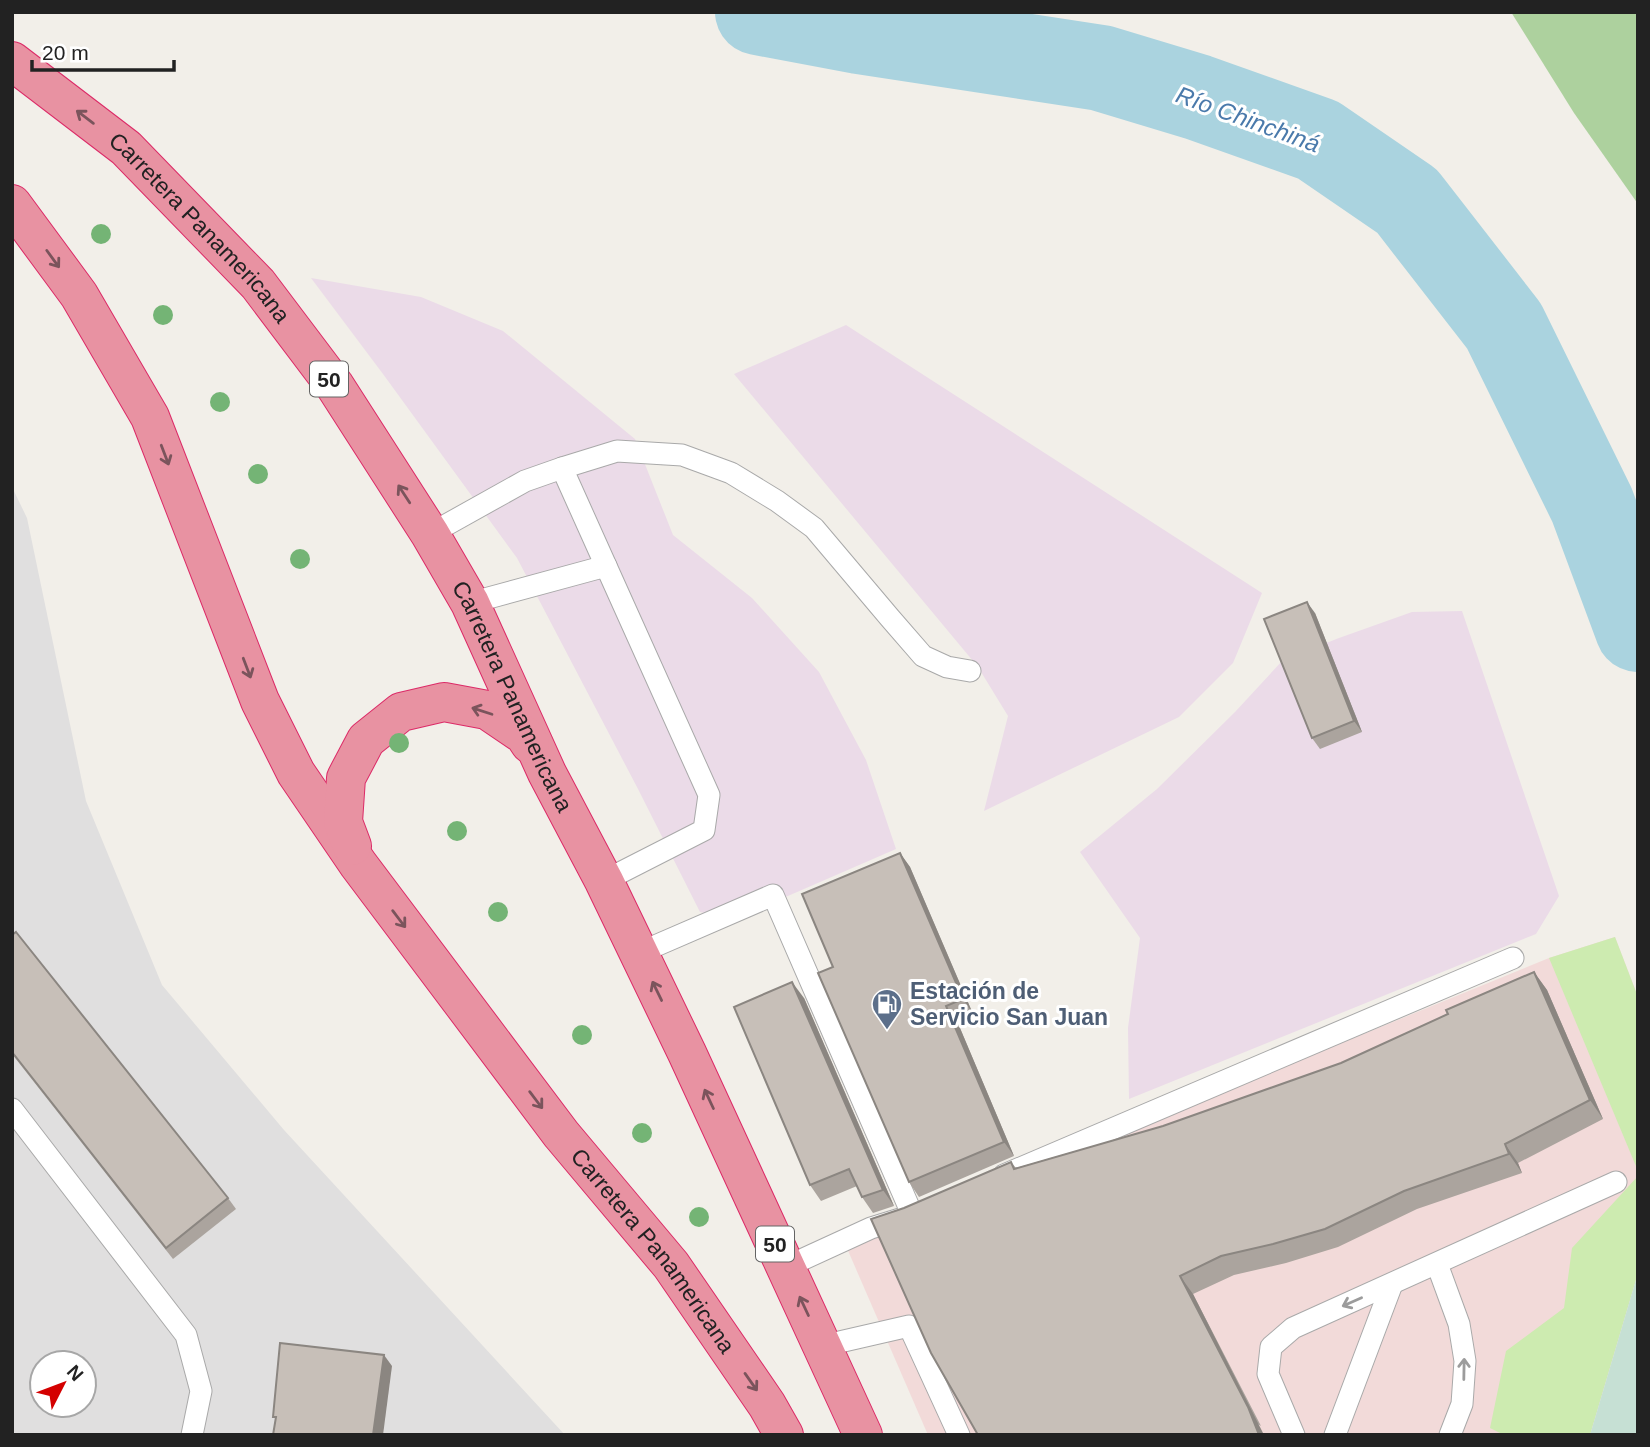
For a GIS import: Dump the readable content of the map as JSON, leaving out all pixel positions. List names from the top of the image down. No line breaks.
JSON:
{"streets":{"highway":["Carretera Panamericana","50"]},"water":["Río Chinchiná"],"places":{"fuel station":["Estación de Servicio San Juan"]},"scale_bar":"20 m","north":"top right"}
